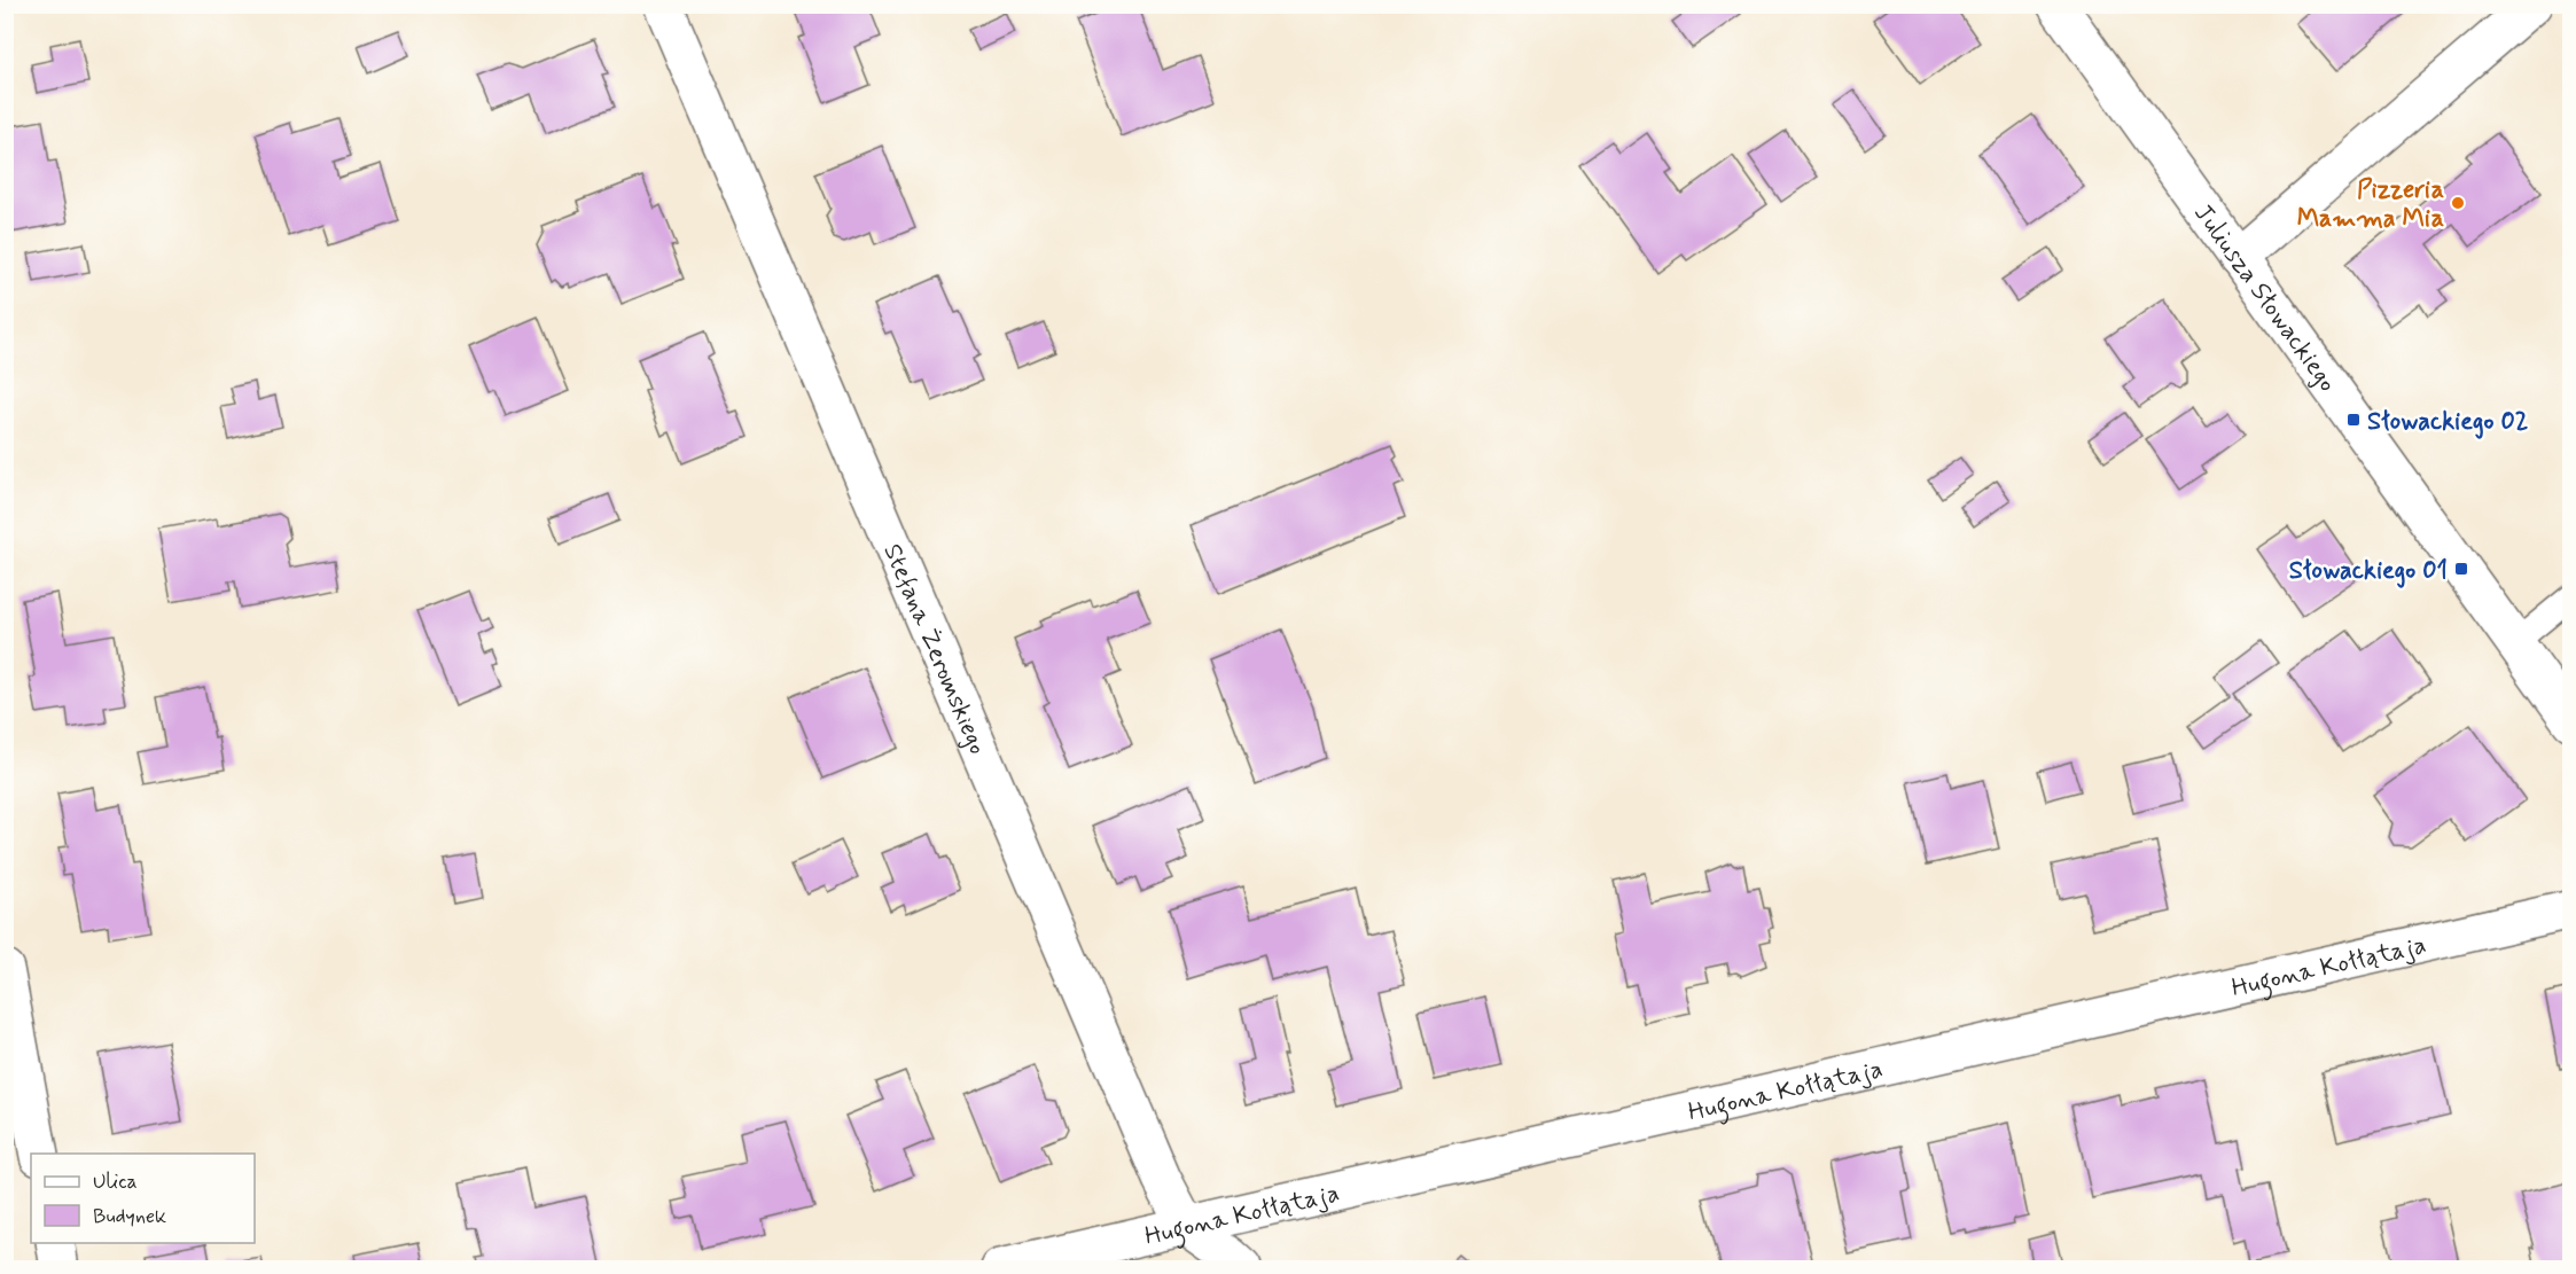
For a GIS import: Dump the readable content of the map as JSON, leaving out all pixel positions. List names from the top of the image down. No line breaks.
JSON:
{"streets":{"street":["Juliusza Słowackiego","Stefana Żeromskiego","Hugona Kołłątaja"]},"crossings":[["Stefana Żeromskiego","Hugona Kołłątaja"]],"places":{"other":["Pizzeria Mamma Mia"],"transit":["Słowackiego 02","Słowackiego 01"]},"legend":["Ulica","Budynek"]}
